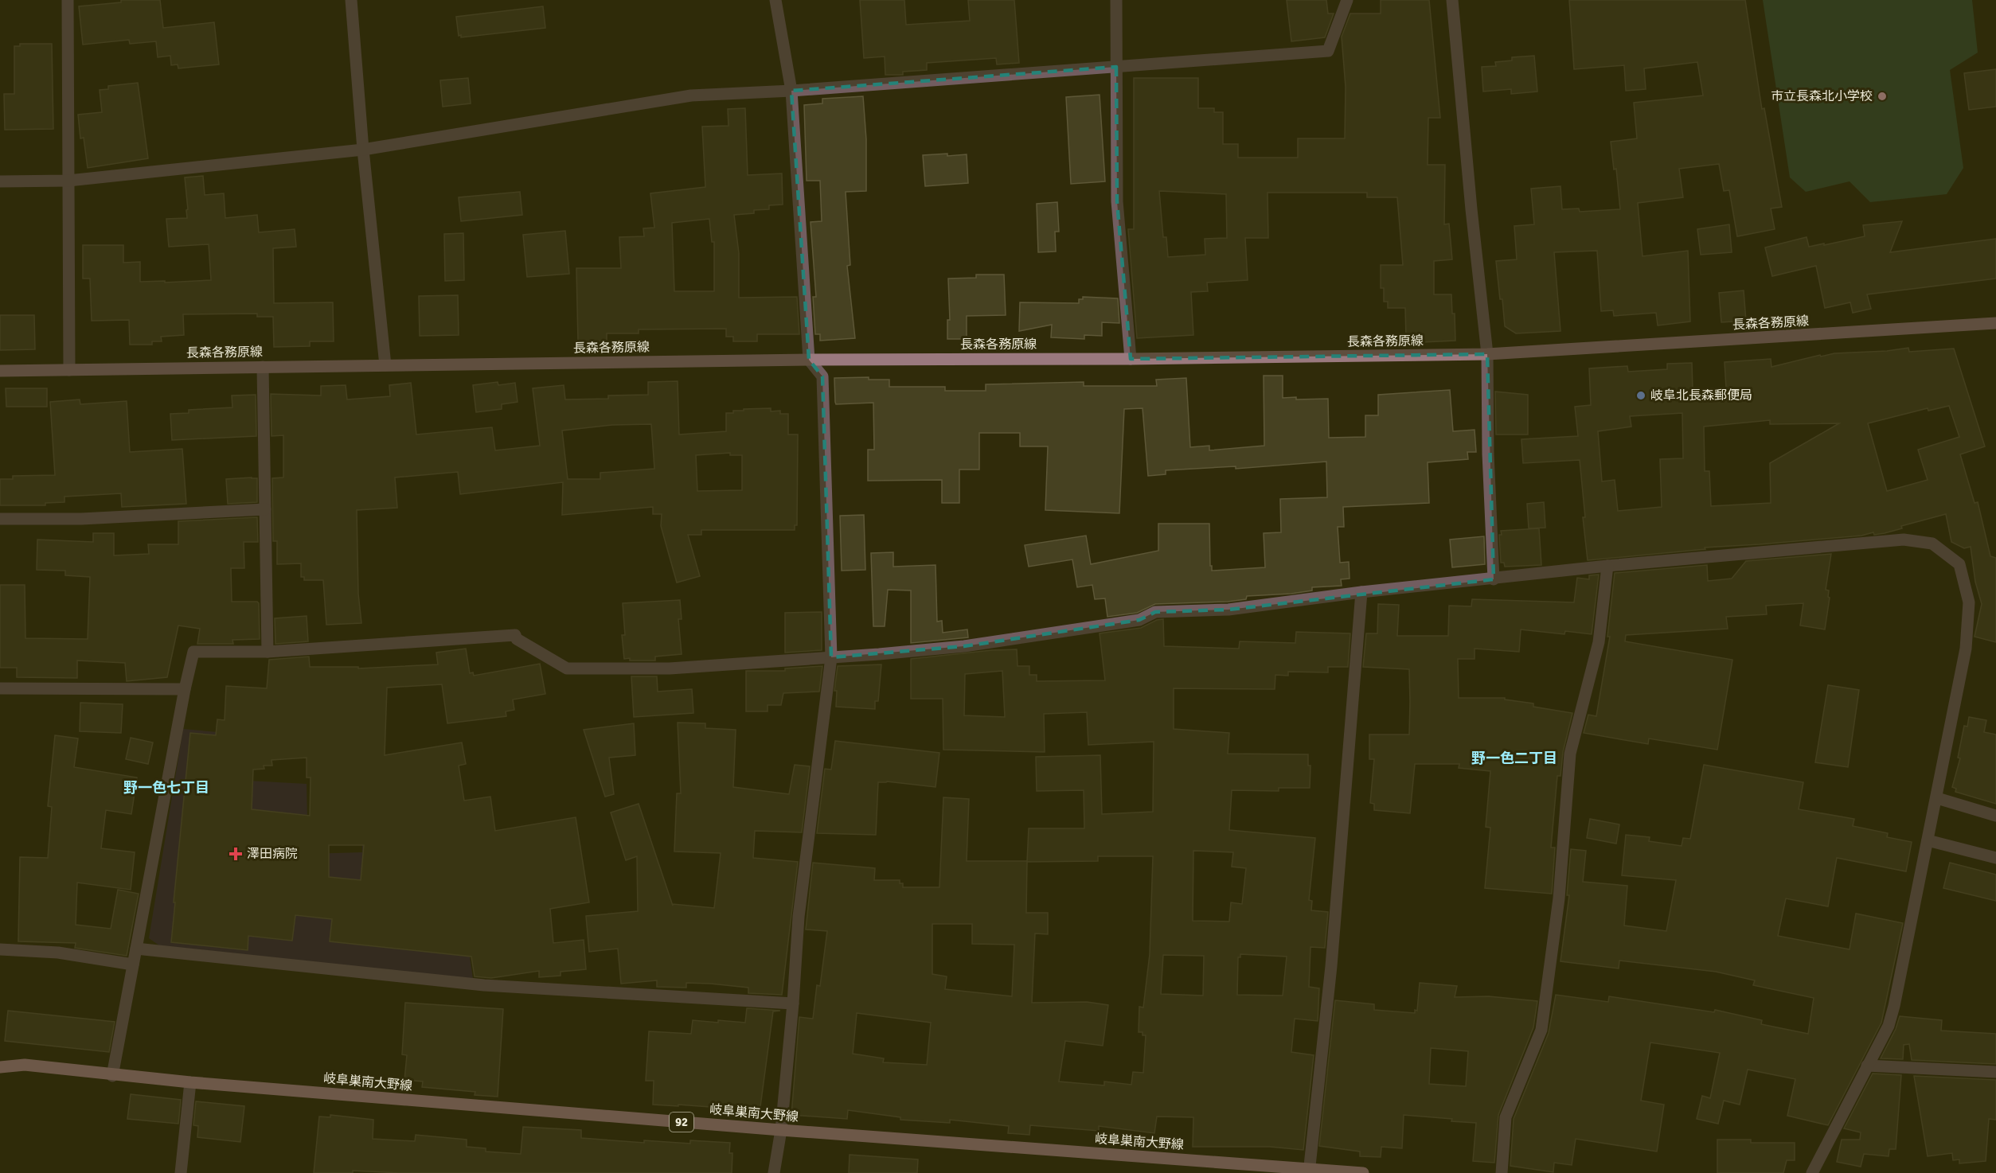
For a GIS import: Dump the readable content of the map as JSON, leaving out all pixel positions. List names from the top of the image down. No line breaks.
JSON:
{"streets":{"main road":["長森各務原線","岐阜巣南大野線","92"]},"districts":["野一色二丁目","野一色七丁目"],"places":{"other":["市立長森北小学校","岐阜北長森郵便局"],"health":["澤田病院"]}}
